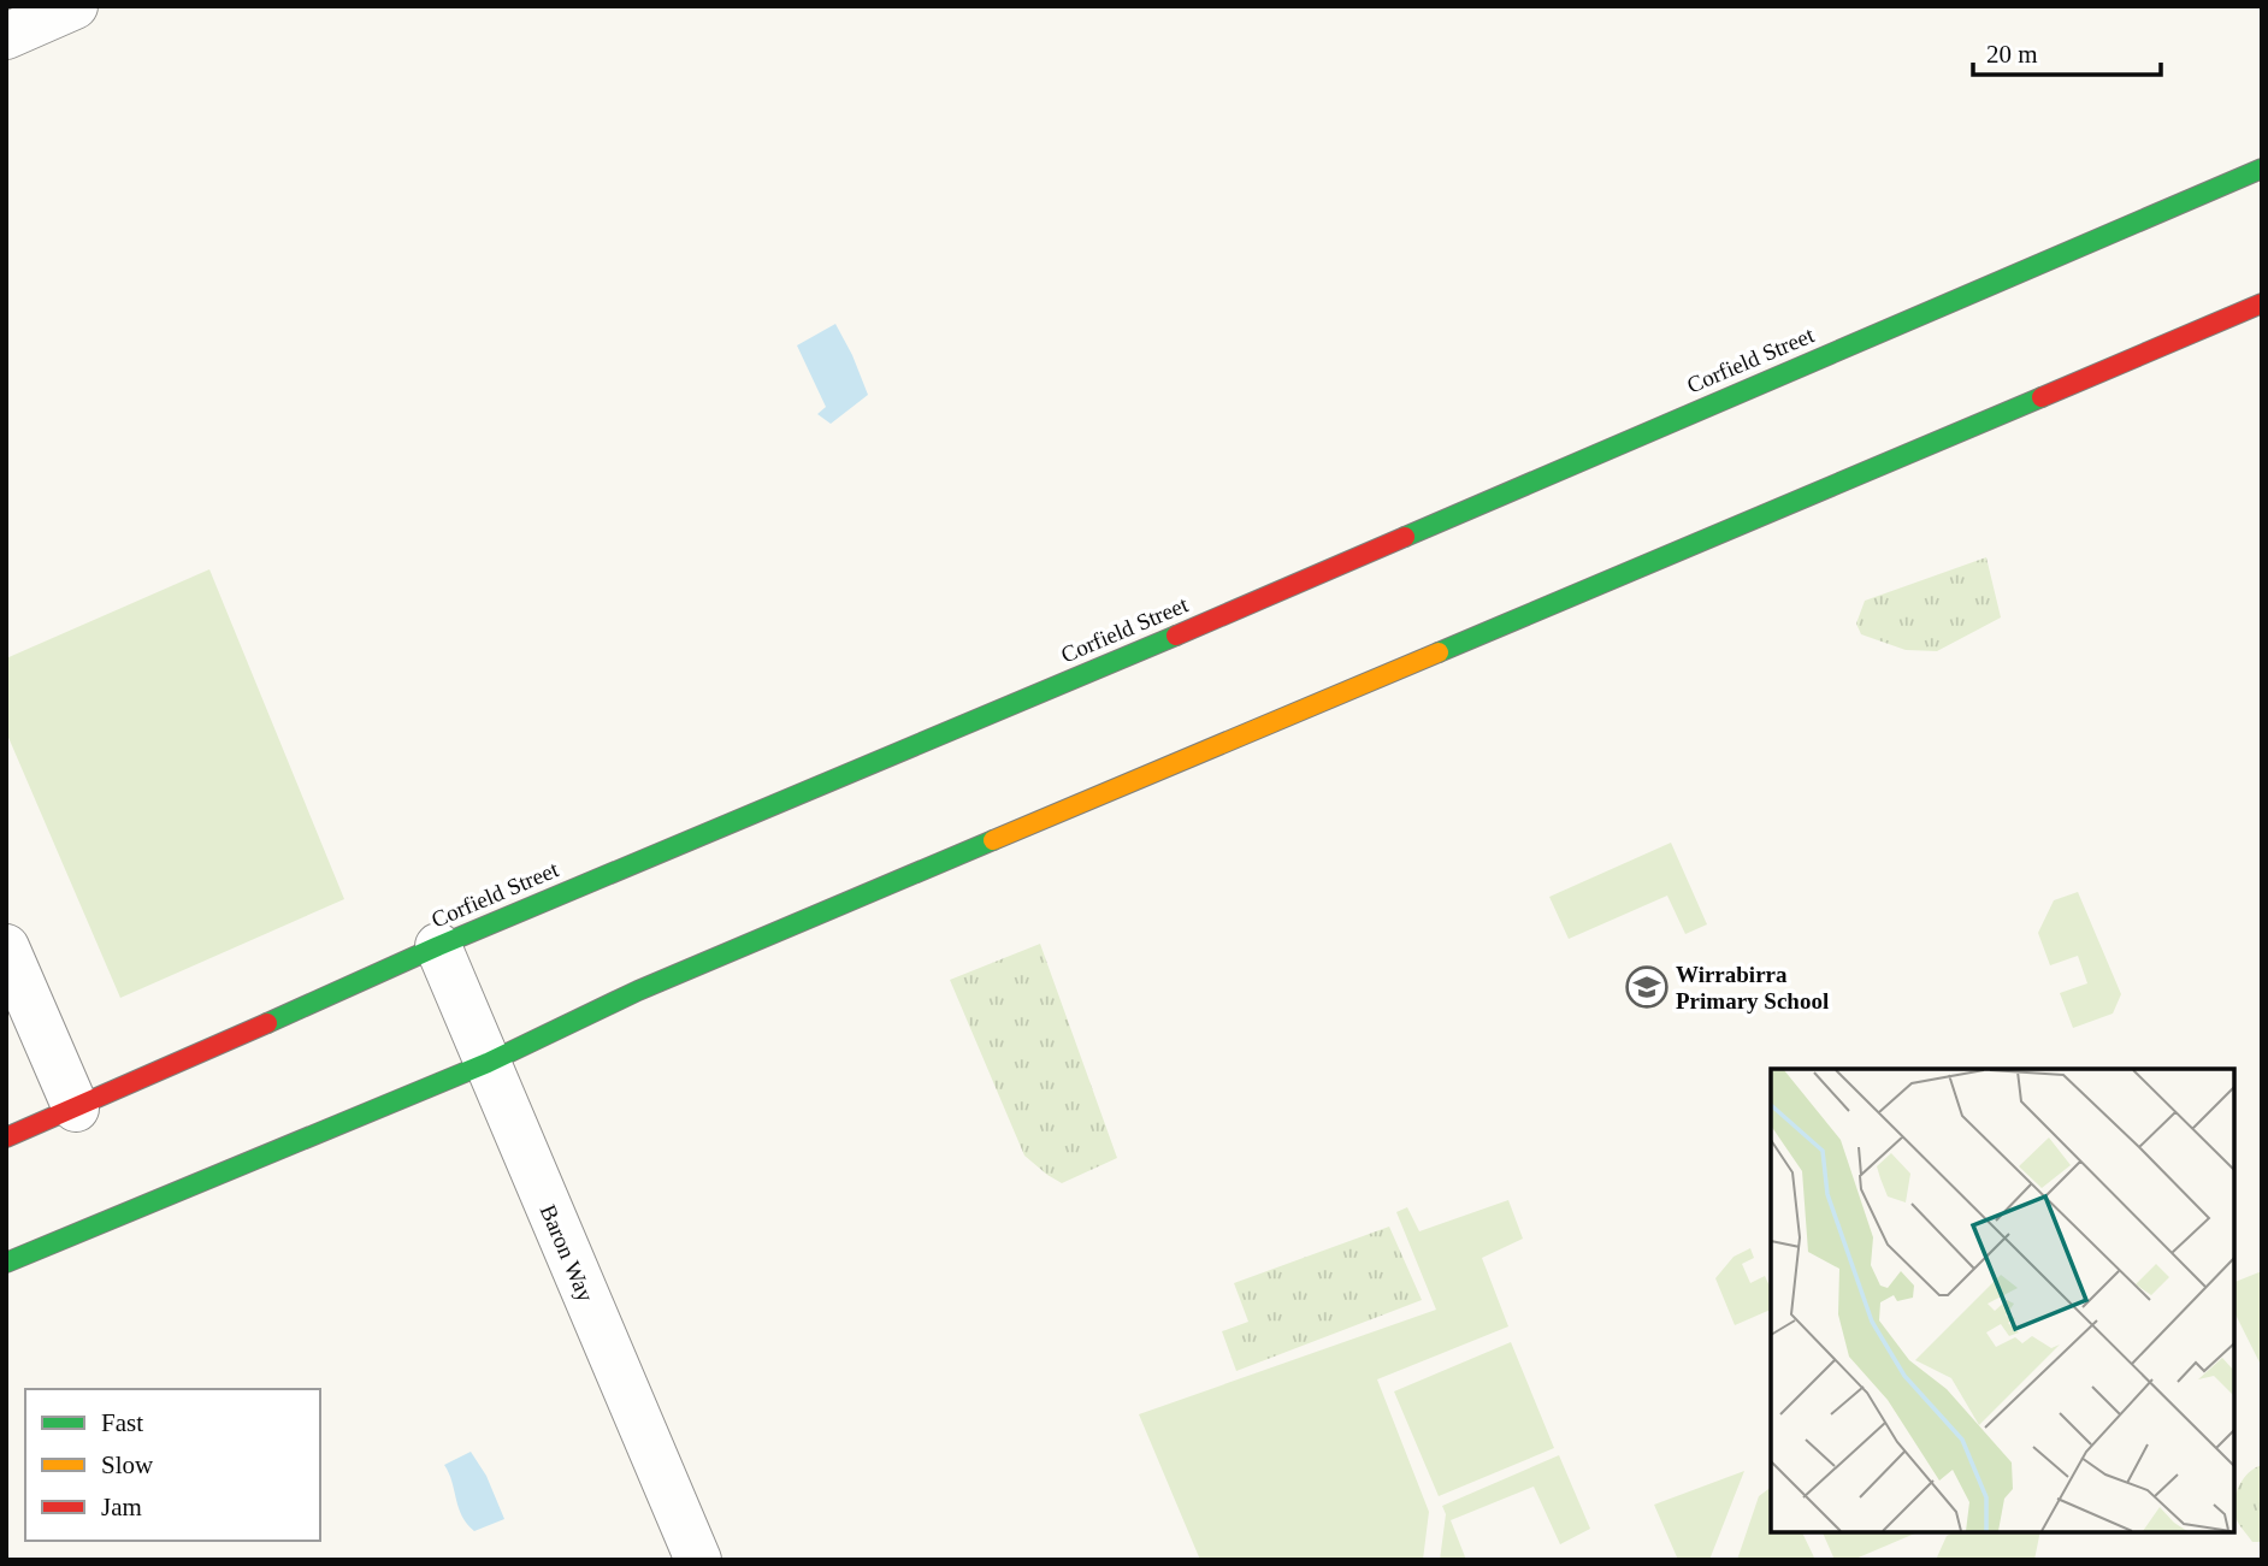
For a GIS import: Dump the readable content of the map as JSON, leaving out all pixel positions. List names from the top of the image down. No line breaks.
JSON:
{"streets":{"main road":["Corfield Street"],"street":["Baron Way"]},"crossings":[["Corfield Street","Baron Way"]],"places":{"school or university":["Wirrabirra Primary School"]},"legend":["Fast","Slow","Jam"],"scale_bar":"20 m"}
